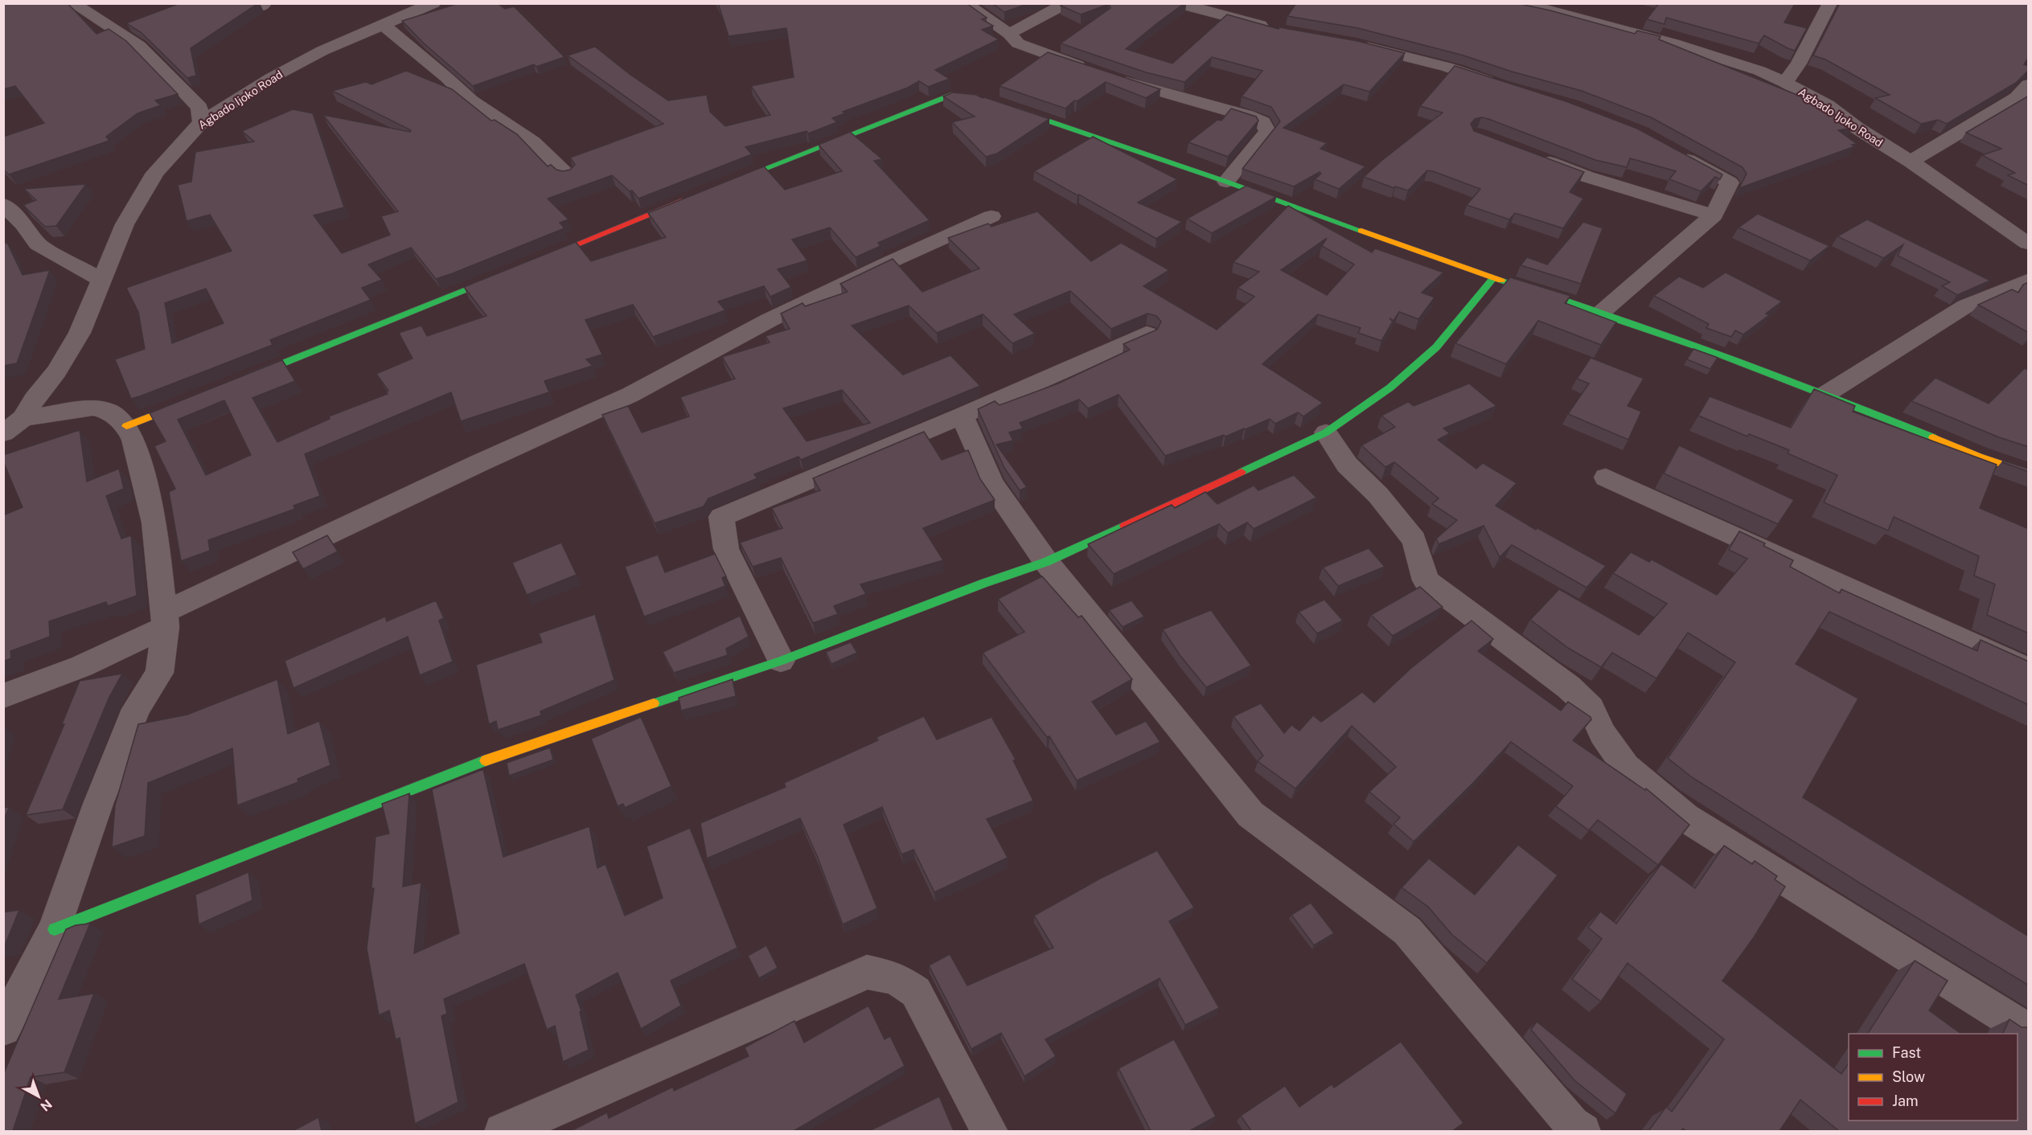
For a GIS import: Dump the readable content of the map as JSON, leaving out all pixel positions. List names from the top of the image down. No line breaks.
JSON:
{"streets":{"street":["Agbado Ijoko Road"]},"legend":["Fast","Slow","Jam"],"north":"bottom right"}
